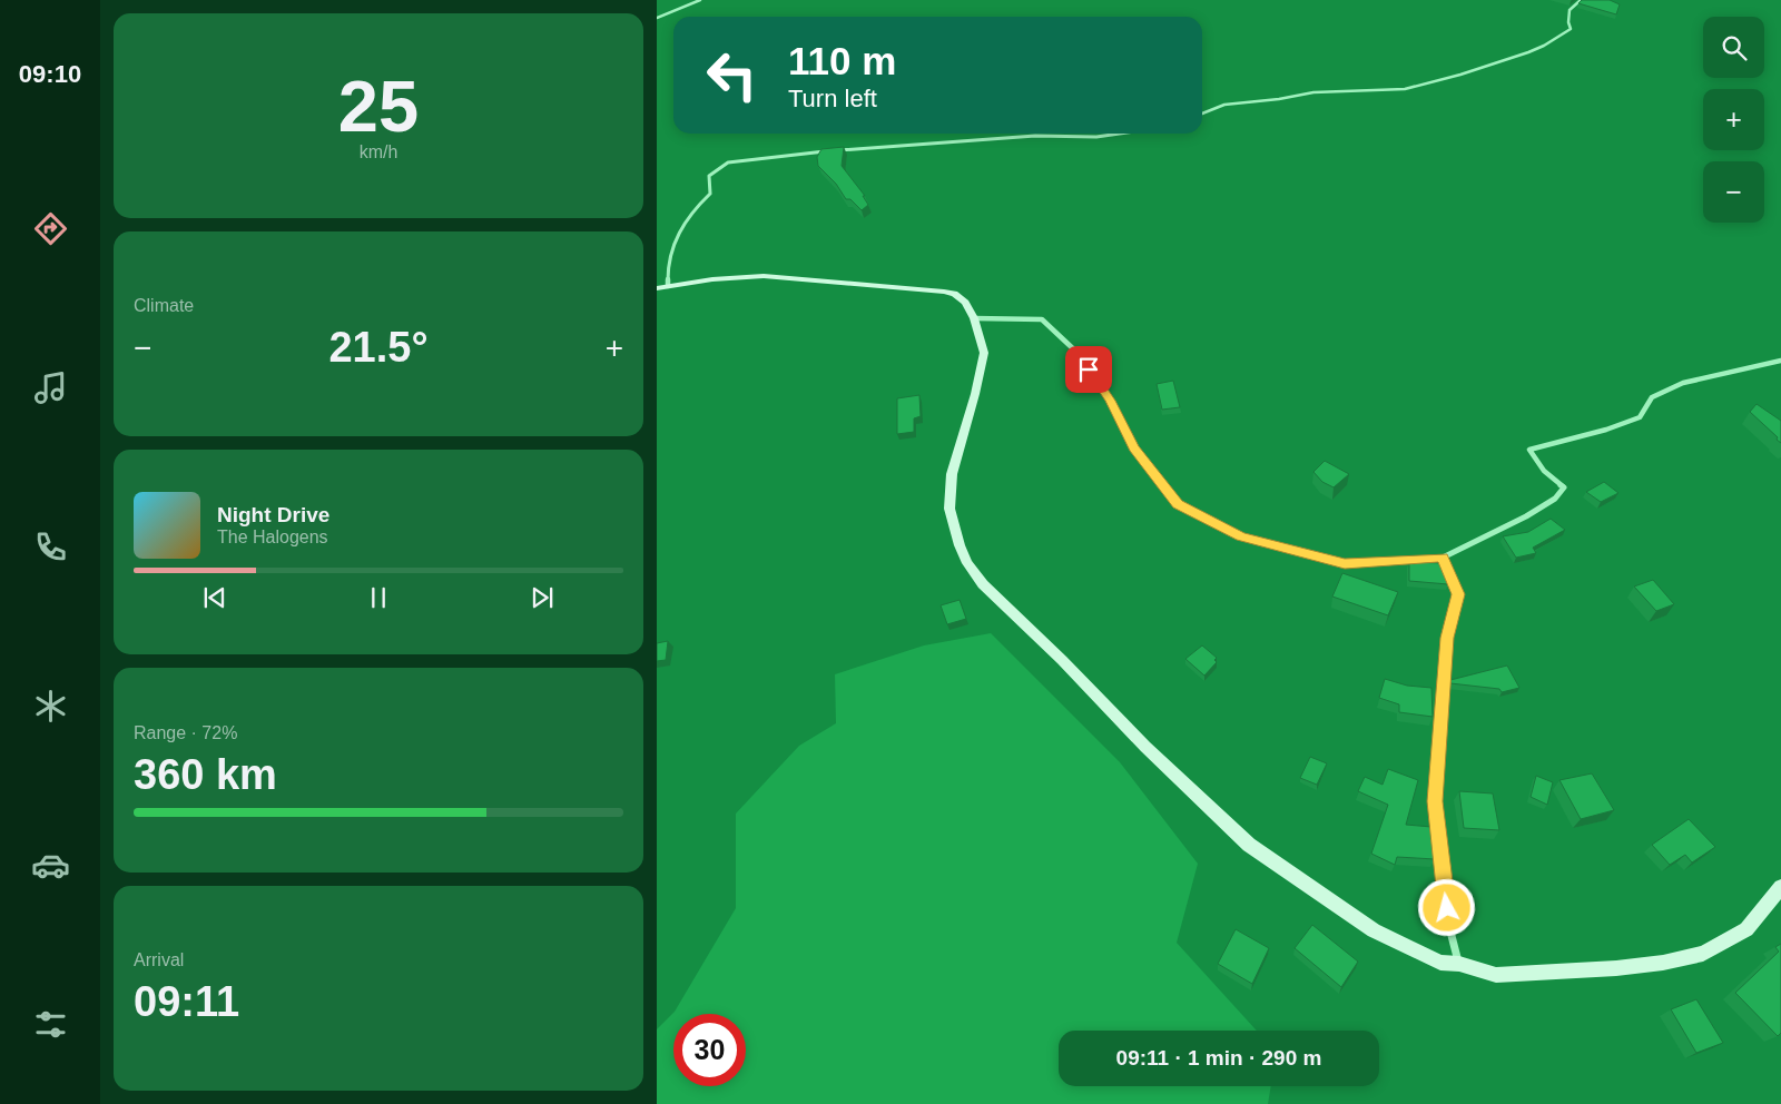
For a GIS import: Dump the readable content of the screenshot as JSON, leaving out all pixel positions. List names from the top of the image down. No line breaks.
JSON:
{"page":{"tabs":"09:10","tile":[["25","km/h"],"Climate",["Range · 72%","360 km"],["Arrival","09:11"]],"map_buttons":["+","−"],"turn":["110 m","Turn left"],"heat":["−","21.5°","+"],"song":["Night Drive","The Halogens"],"limit":"30","trip":"09:11 · 1 min · 290 m"}}
